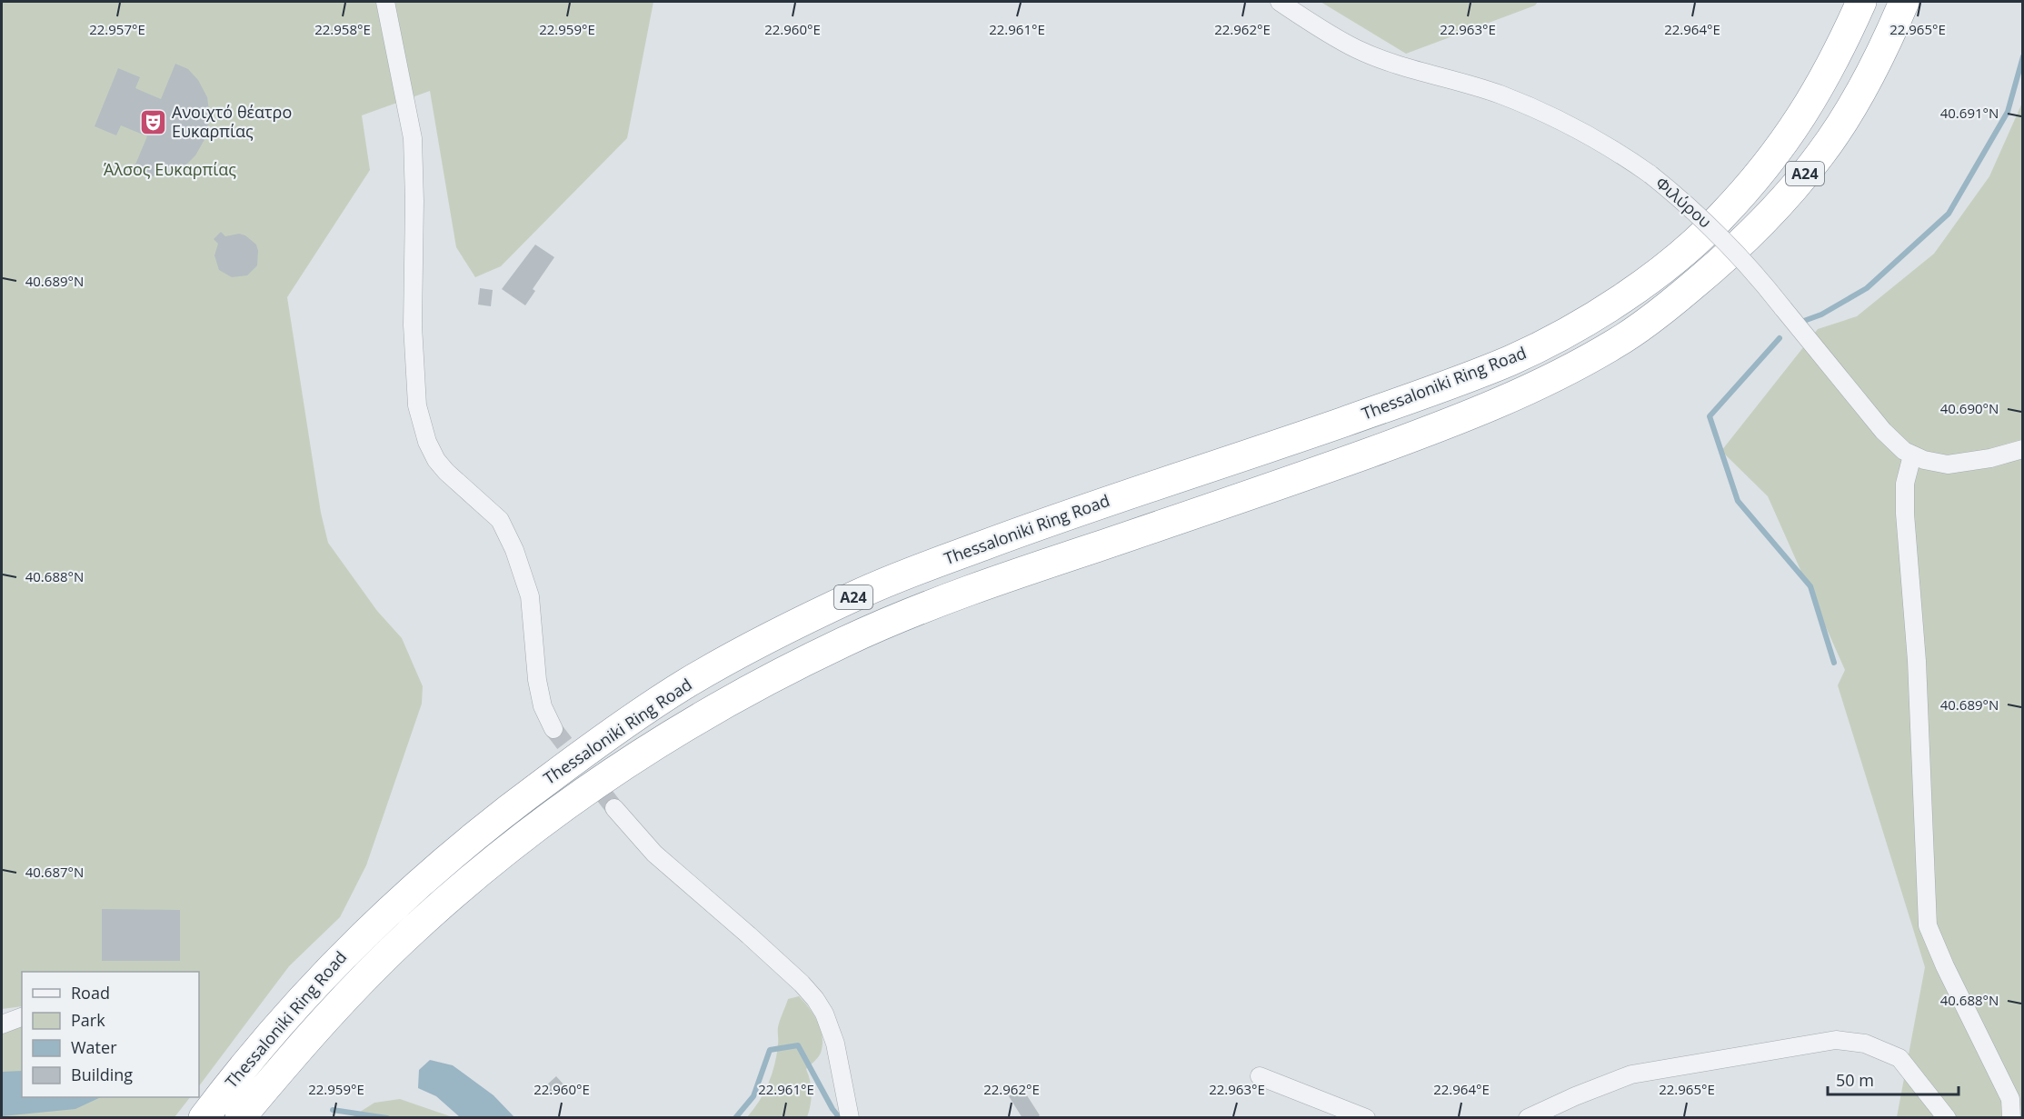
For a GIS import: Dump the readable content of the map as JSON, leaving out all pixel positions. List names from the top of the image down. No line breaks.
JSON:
{"streets":{"highway":["Α24","Thessaloniki Ring Road"],"street":["Φιλύρου"]},"parks":["Άλσος Ευκαρπίας"],"places":{"theatre":["Ανοιχτό θέατρο Ευκαρπίας"]},"legend":["Road","Park","Water","Building"],"scale_bar":"50 m","coordinates":["22.957°E","22.958°E","22.959°E","22.960°E","22.961°E","22.962°E","22.963°E","22.964°E","22.965°E","40.691°N","40.689°N","40.690°N","40.688°N","40.687°N"]}
